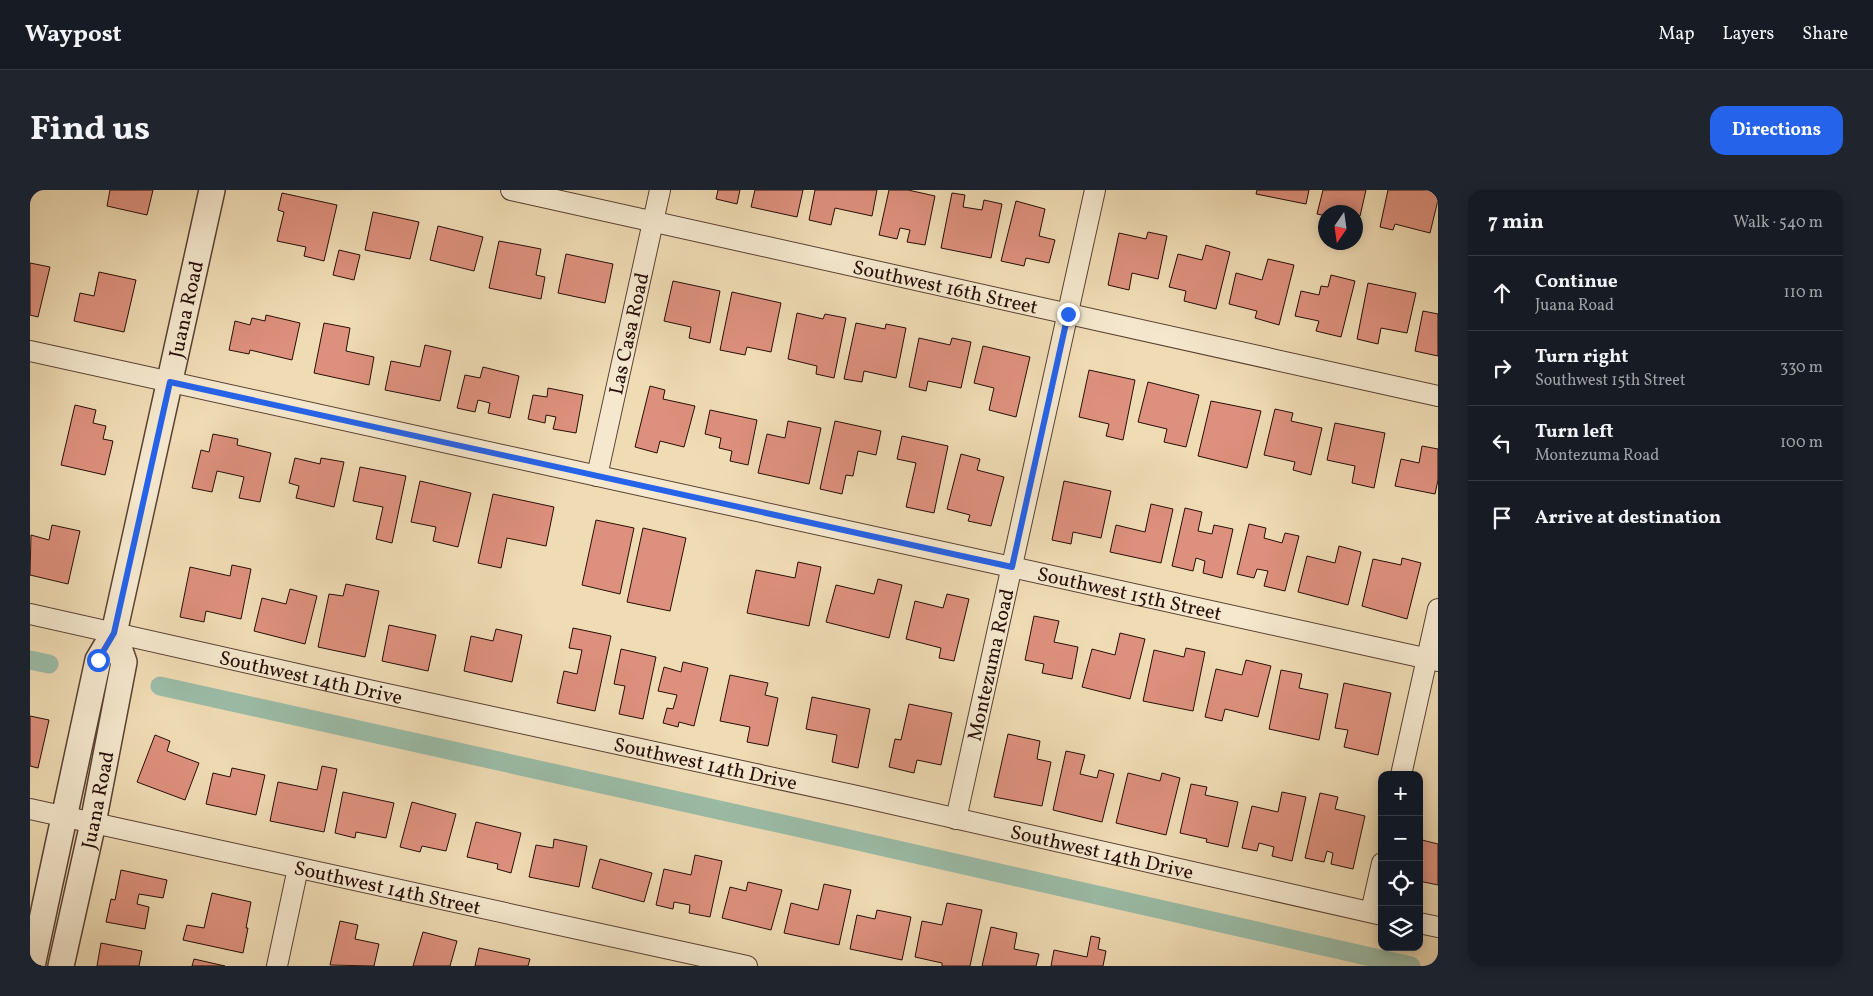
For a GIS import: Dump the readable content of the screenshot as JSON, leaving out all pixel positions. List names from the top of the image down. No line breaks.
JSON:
{"streets":{"street":["Southwest 16th Street","Juana Road","Las Casa Road","Southwest 15th Street","Montezuma Road","Southwest 14th Drive","Southwest 14th Street"]},"crossings":[["Southwest 16th Street","Las Casa Road"],["Southwest 16th Street","Montezuma Road"],["Juana Road","Southwest 15th Street"],["Juana Road","Southwest 14th Drive"],["Juana Road","Southwest 14th Street"],["Las Casa Road","Southwest 15th Street"],["Southwest 15th Street","Montezuma Road"],["Montezuma Road","Southwest 14th Drive"]],"north":"bottom","page":{"header":"Waypost","nav":["Map","Layers","Share"],"title":"Find us","buttons":"Directions","heading":["7 min","Walk · 540 m"],"list":[["Continue","Juana Road","110 m"],["Turn right","Southwest 15th Street","330 m"],["Turn left","Montezuma Road","100 m"],"Arrive at destination"],"map_buttons":["+","−"]}}
